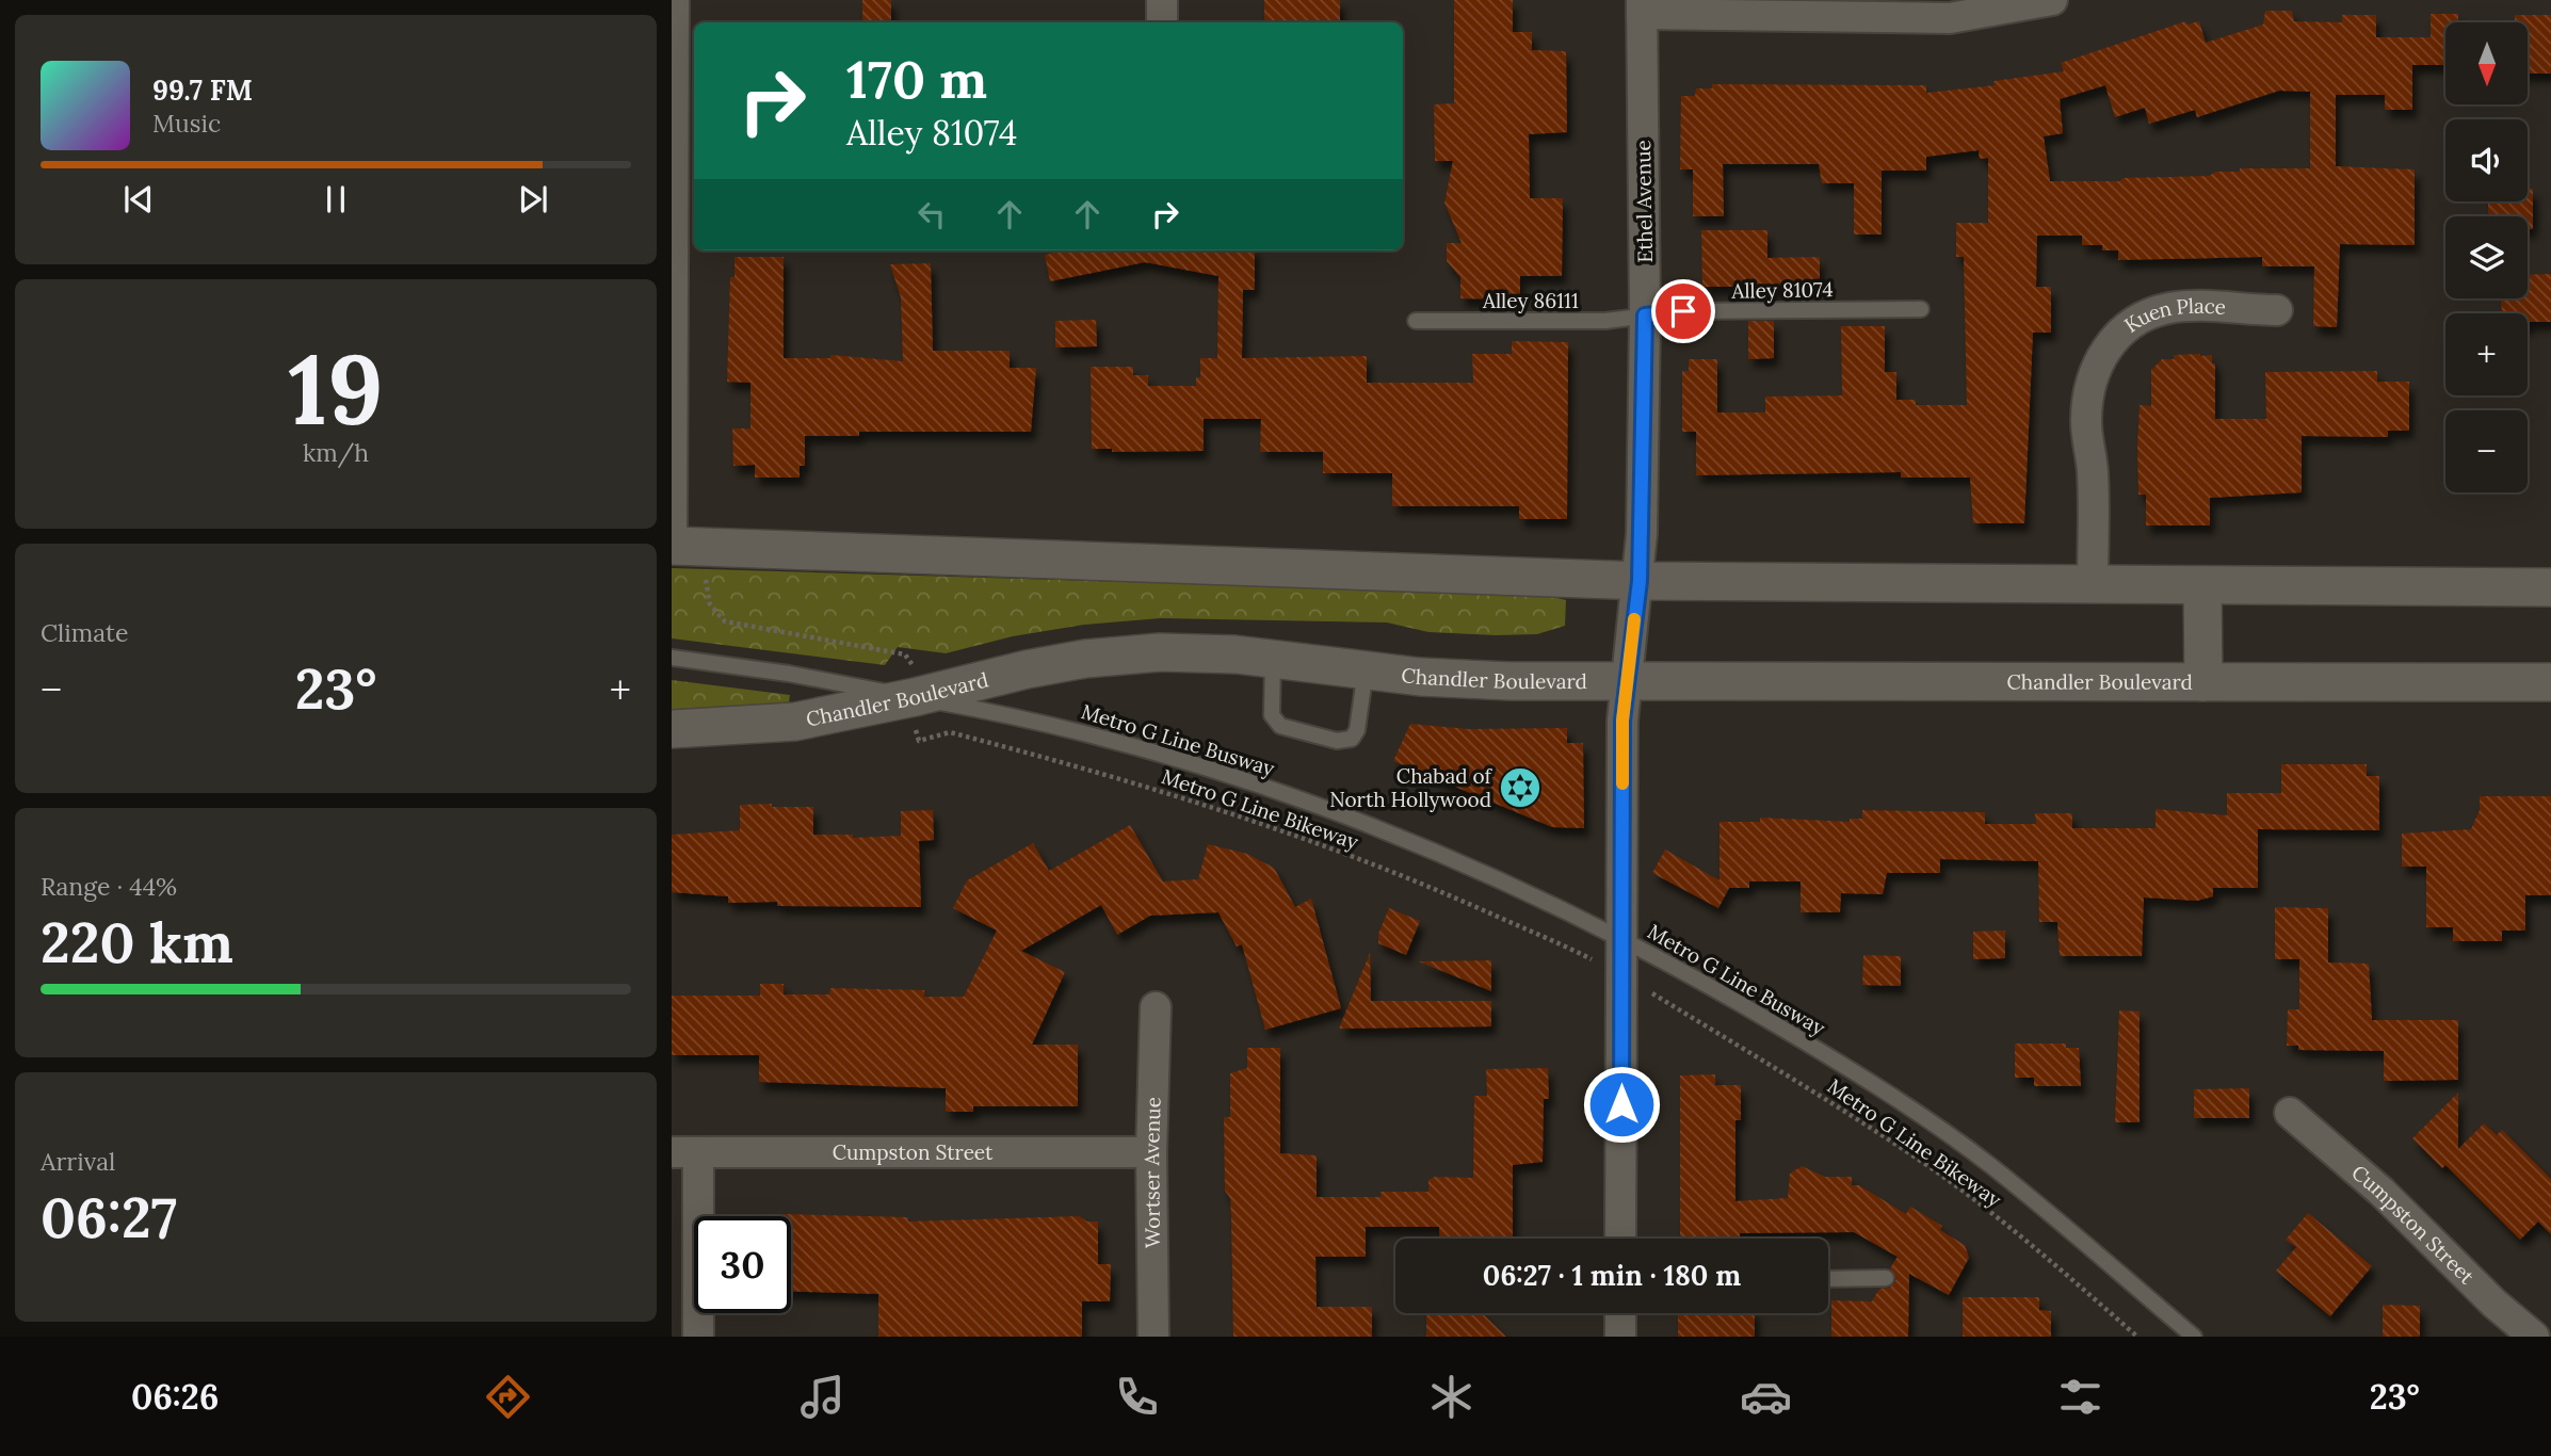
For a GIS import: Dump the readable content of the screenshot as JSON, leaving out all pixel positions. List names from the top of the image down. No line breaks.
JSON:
{"streets":{"street":["Ethel Avenue","Kuen Place","Chandler Boulevard","Cumpston Street","Wortser Avenue"],"lane":["Alley 81074","Alley 86111","Metro G Line Busway"],"path":["Metro G Line Bikeway"]},"crossings":[["Ethel Avenue","Alley 81074"],["Ethel Avenue","Alley 86111"],["Ethel Avenue","Chandler Boulevard"],["Ethel Avenue","Metro G Line Busway"],["Alley 81074","Alley 86111"],["Chandler Boulevard","Metro G Line Busway"],["Chandler Boulevard","Metro G Line Bikeway"],["Metro G Line Busway","Metro G Line Bikeway"],["Cumpston Street","Wortser Avenue"]],"places":{"synagogue":["Chabad of North Hollywood"]},"north":"bottom","page":{"map_buttons":["+","−"],"turn":["170 m","Alley 81074"],"song":["99.7 FM","Music"],"tile":[["19","km/h"],"Climate",["Range · 44%","220 km"],["Arrival","06:27"]],"heat":["−","23°","+"],"limit":"30","trip":"06:27 · 1 min · 180 m","tabs":["06:26","23°"]}}
